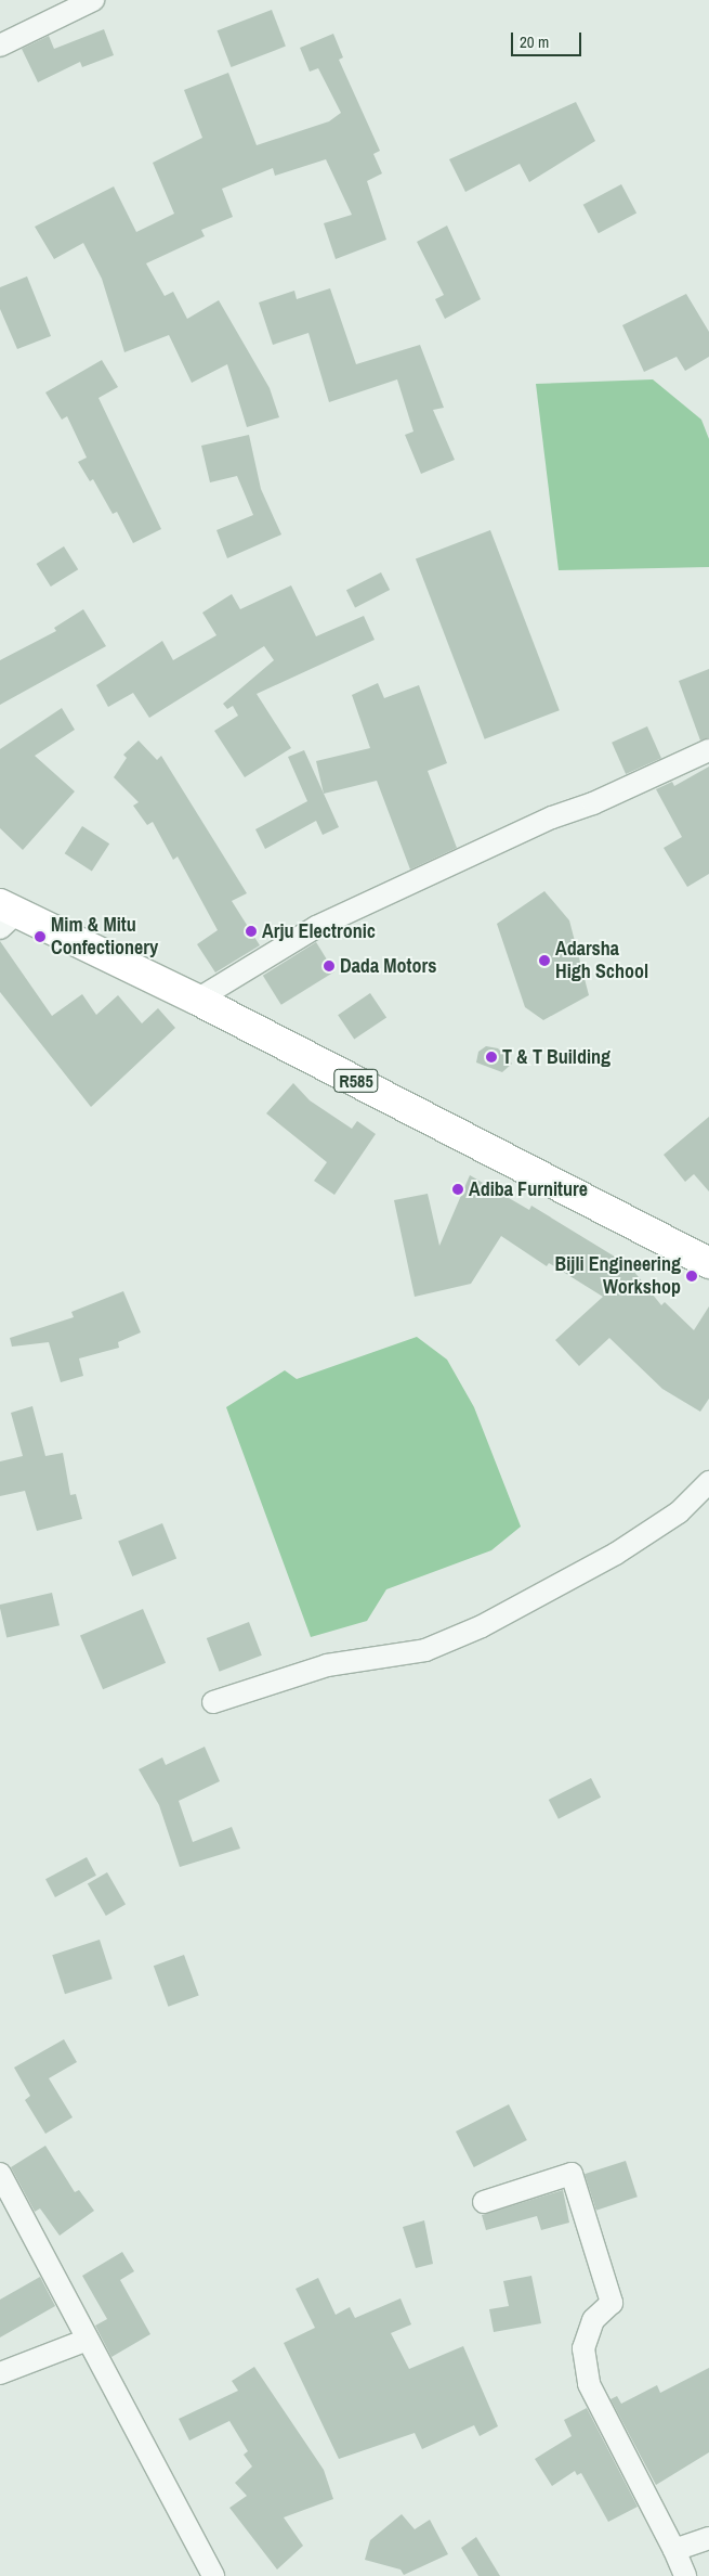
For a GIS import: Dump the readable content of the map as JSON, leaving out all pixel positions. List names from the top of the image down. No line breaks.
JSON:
{"streets":{"main road":["R585"]},"places":["Arju Electronic","Mim & Mitu Confectionery","Adarsha High School","Dada Motors","T & T Building","Adiba Furniture","Bijli Engineering Workshop"],"scale_bar":"20 m"}
